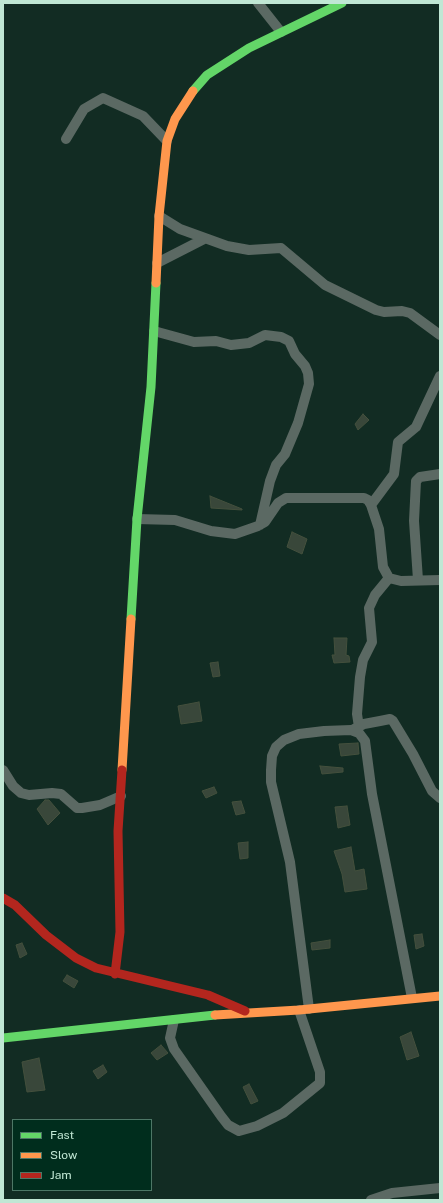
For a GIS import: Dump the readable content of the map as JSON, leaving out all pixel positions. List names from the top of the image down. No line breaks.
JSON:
{"legend":["Fast","Slow","Jam"]}
